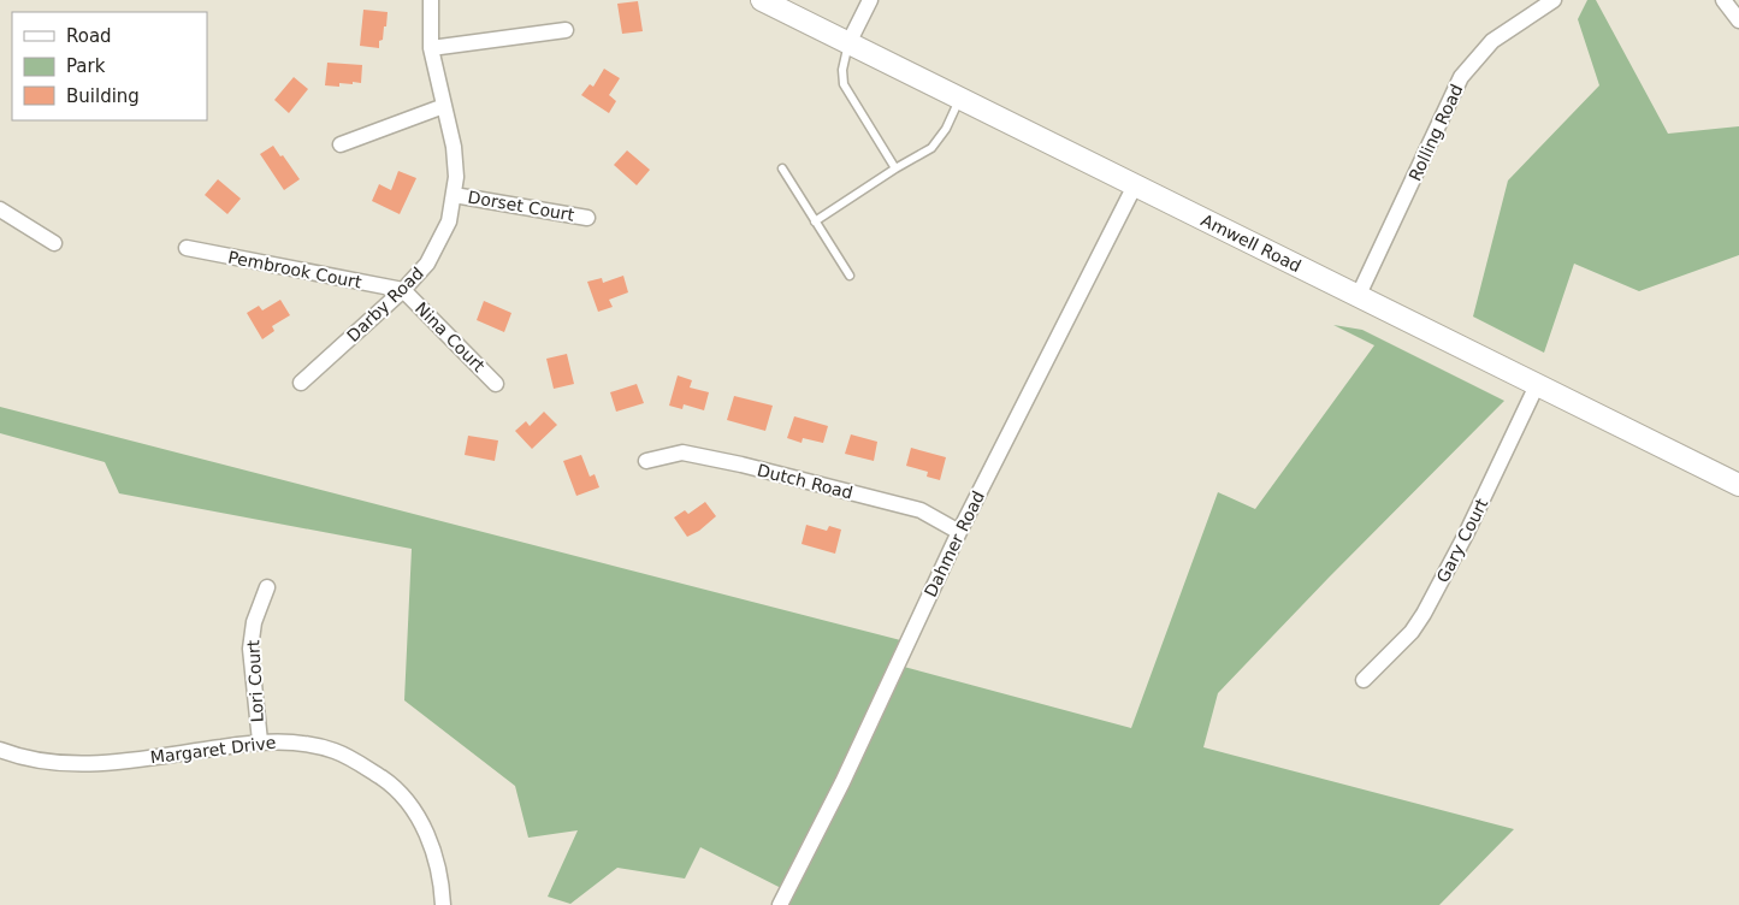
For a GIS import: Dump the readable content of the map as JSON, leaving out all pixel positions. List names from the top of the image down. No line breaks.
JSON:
{"streets":{"main road":["Amwell Road"],"street":["Rolling Road","Dorset Court","Pembrook Court","Darby Road","Nina Court","Dutch Road","Gary Court","Dahmer Road","Lori Court","Margaret Drive"]},"crossings":[["Rolling Road","Amwell Road"],["Dorset Court","Darby Road"],["Amwell Road","Gary Court"],["Amwell Road","Dahmer Road"],["Pembrook Court","Darby Road"],["Pembrook Court","Nina Court"],["Darby Road","Nina Court"],["Dutch Road","Dahmer Road"],["Lori Court","Margaret Drive"]],"legend":["Road","Park","Building"]}
